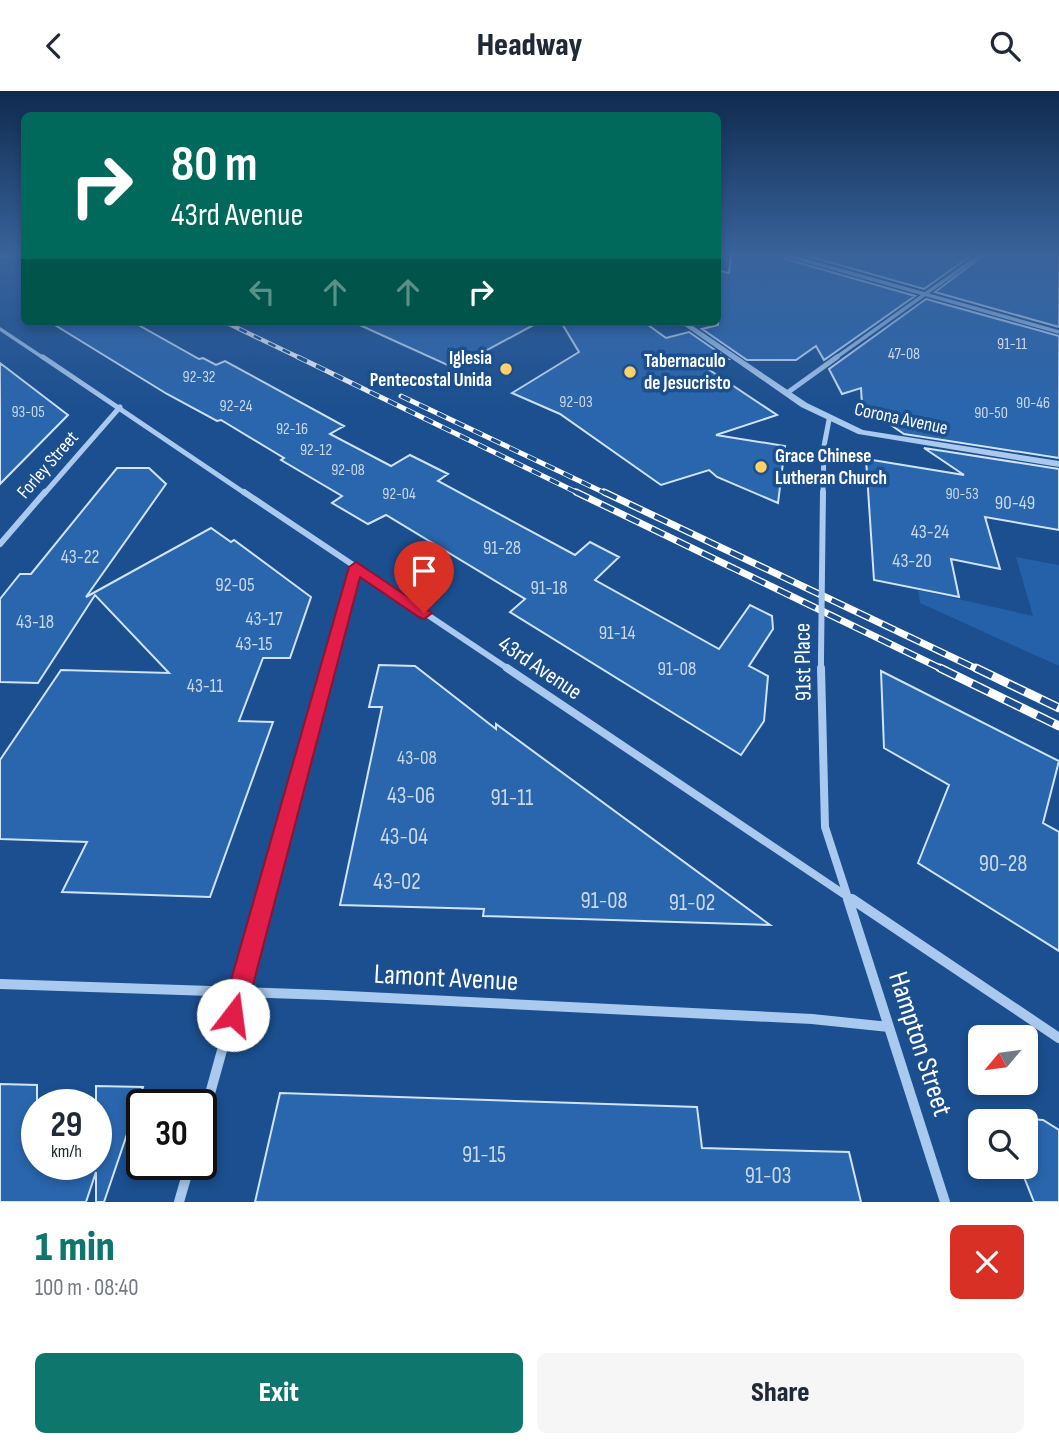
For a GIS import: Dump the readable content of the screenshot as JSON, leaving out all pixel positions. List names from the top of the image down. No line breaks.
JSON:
{"streets":{"street":["Corona Avenue","Forley Street","91st Place","43rd Avenue","Lamont Avenue","Hampton Street"]},"crossings":[["Corona Avenue","91st Place"],["Forley Street","43rd Avenue"],["91st Place","43rd Avenue"],["91st Place","Hampton Street"],["43rd Avenue","Hampton Street"],["Lamont Avenue","Hampton Street"]],"places":["Iglesia Pentecostal Unida","Tabernaculo de Jesucristo","Grace Chinese Lutheran Church"],"house_numbers":["91-11","47-08","92-32","92-03","90-46","92-24","93-05","90-50","92-16","92-12","92-08","92-04","90-53","90-49","43-24","91-28","43-22","43-20","92-05","91-18","43-17","43-18","91-14","43-15","91-08","43-11","43-08","43-06","91-11","43-04","90-28","43-02","91-08","91-02","91-15","91-03"],"north":"bottom left","page":{"header":"Headway","turn":["80 m","43rd Avenue"],"speed":"29 km/h","limit":"30","heading":["1 min","100 m · 08:40"],"buttons":["Exit","Share"]}}
